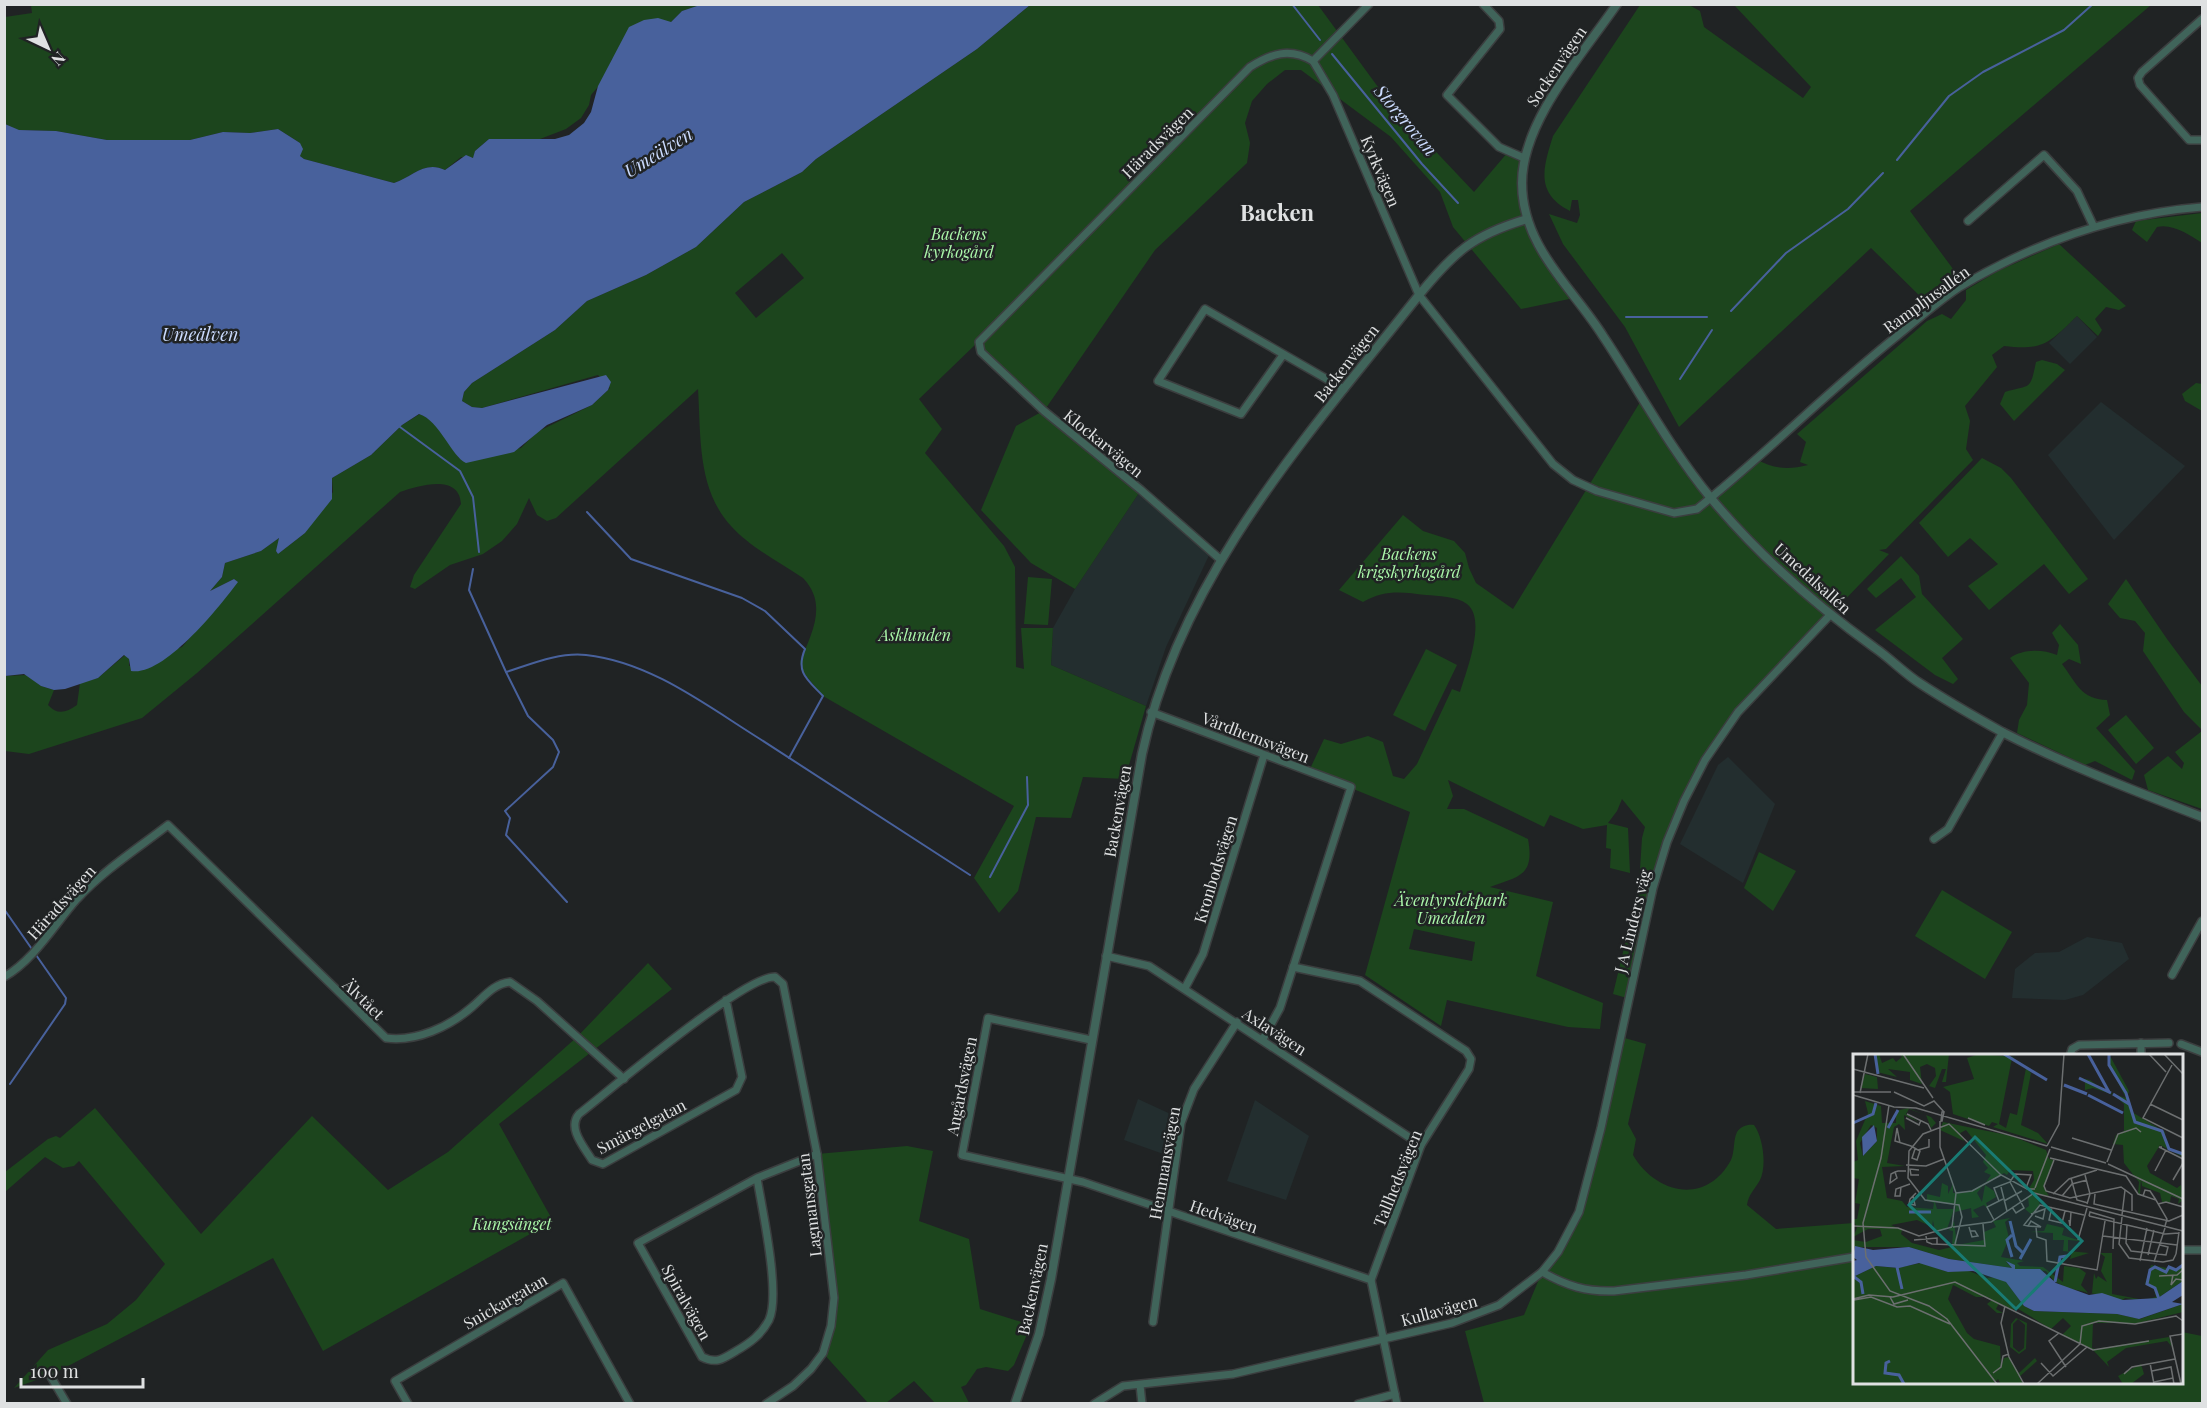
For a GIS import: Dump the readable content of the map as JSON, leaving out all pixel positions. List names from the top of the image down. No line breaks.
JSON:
{"streets":{"street":["Sockenvägen","Häradsvägen","Kyrkvägen","Rampljusallén","Backenvägen","Klockarvägen","Umedalsallén","Vårdhemsvägen","Kronbodsvägen","J A Linders väg","Älvtået","Axlavägen","Angårdsvägen","Smärgelgatan","Hemmansvägen","Tallhedsvägen","Lagmansgatan","Hedvägen","Snickargatan","Spiralvägen","Kullavägen"]},"crossings":[["Sockenvägen","Backenvägen"],["Sockenvägen","Umedalsallén"],["Häradsvägen","Kyrkvägen"],["Häradsvägen","Klockarvägen"],["Häradsvägen","Älvtået"],["Kyrkvägen","Backenvägen"],["Rampljusallén","Umedalsallén"],["Backenvägen","Klockarvägen"],["Backenvägen","Umedalsallén"],["Backenvägen","Vårdhemsvägen"],["Backenvägen","Axlavägen"],["Backenvägen","Angårdsvägen"],["Backenvägen","Hedvägen"],["Umedalsallén","J A Linders väg"],["Vårdhemsvägen","Kronbodsvägen"],["Vårdhemsvägen","Tallhedsvägen"],["Kronbodsvägen","Axlavägen"],["J A Linders väg","Kullavägen"],["Älvtået","Smärgelgatan"],["Axlavägen","Hemmansvägen"],["Axlavägen","Tallhedsvägen"],["Angårdsvägen","Hedvägen"],["Smärgelgatan","Lagmansgatan"],["Hemmansvägen","Hedvägen"],["Tallhedsvägen","Hedvägen"],["Lagmansgatan","Spiralvägen"]],"districts":["Backen"],"water":["Storgrovan","Umeälven"],"parks":["Backens kyrkogård","Backens krigskyrkogård","Asklunden","Äventyrslekpark Umedalen","Kungsänget"],"scale_bar":"100 m","north":"bottom right"}
